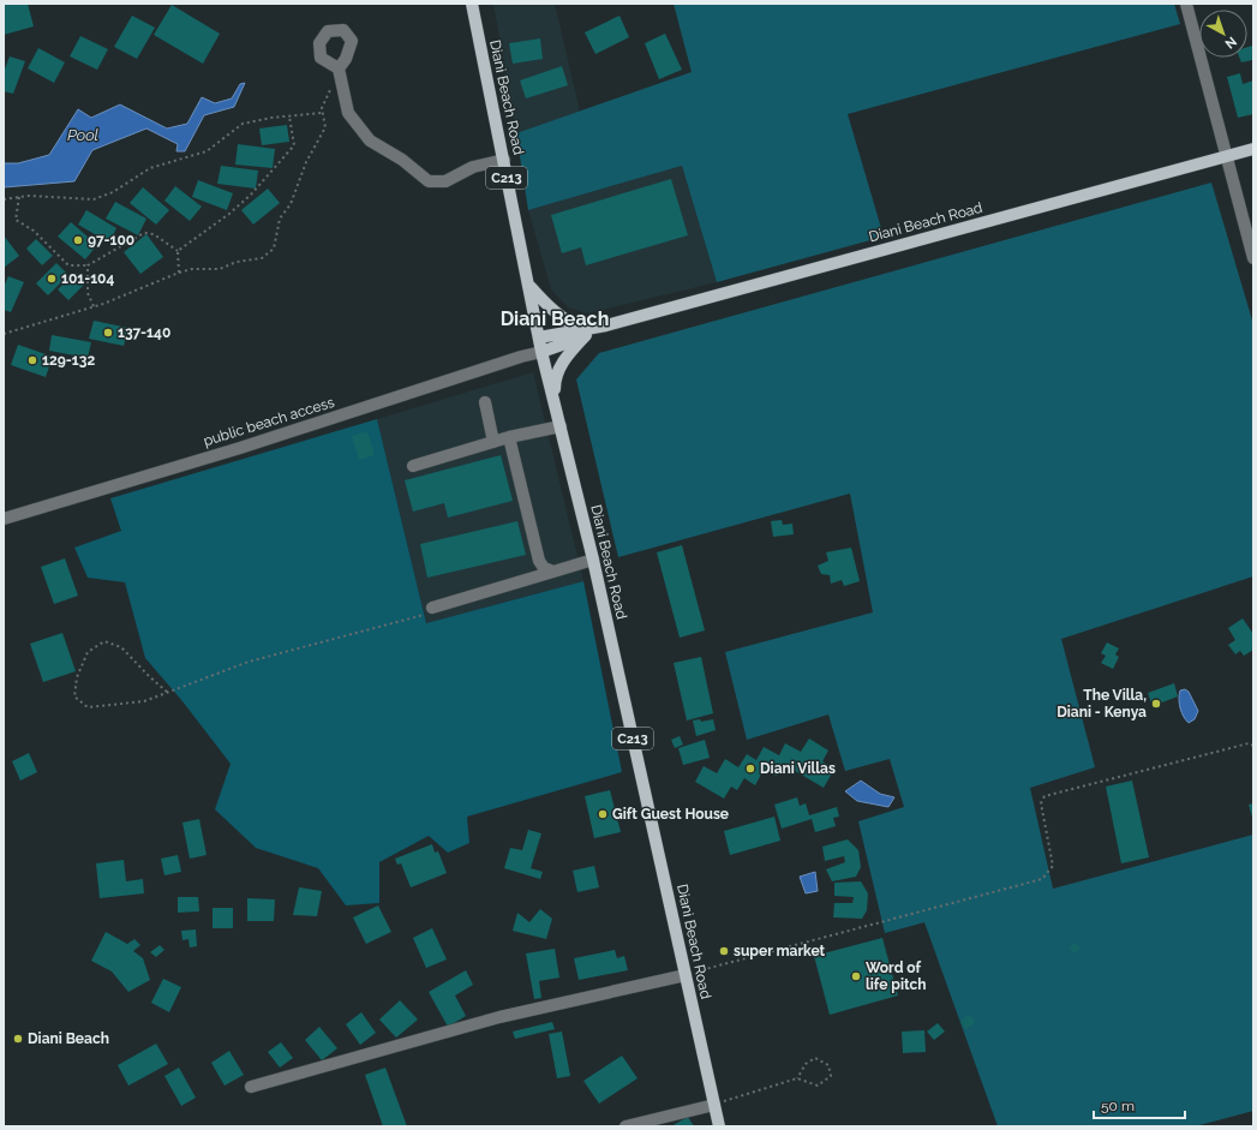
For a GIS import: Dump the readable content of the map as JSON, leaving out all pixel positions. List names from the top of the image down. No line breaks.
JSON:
{"streets":{"main road":["Diani Beach Road","C213"],"street":["public beach access"]},"crossings":[["Diani Beach Road","public beach access"]],"districts":["Diani Beach"],"water":["Pool"],"places":["97-100","101-104","137-140","129-132","The Villa, Diani - Kenya","Diani Villas","Gift Guest House","super market","Word of life pitch","Diani Beach"],"scale_bar":"50 m","north":"bottom right"}
